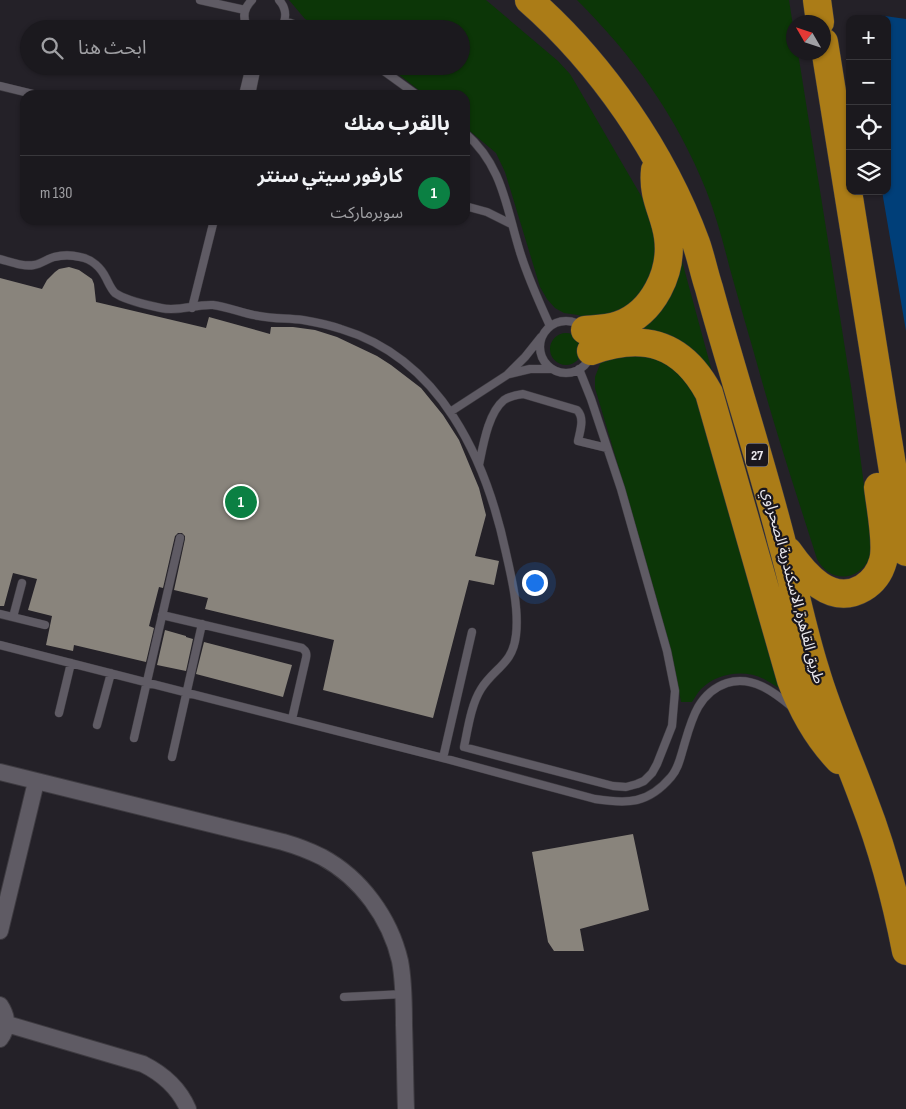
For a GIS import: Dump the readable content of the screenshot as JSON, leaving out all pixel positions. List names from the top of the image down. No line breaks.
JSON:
{"streets":{"highway":["27","طريق القاهرة, الاسكندرية الصحراوي"]},"crossings":[["27","طريق القاهرة, الاسكندرية الصحراوي"]],"north":"top left","page":{"map_buttons":["+","−"],"search":"ابحث هنا","heading":"بالقرب منك","list":[{"mark":"1","name":"كارفور سيتي سنتر","note":"سوبرماركت","value":"130 m"}],"pins":"1"}}
